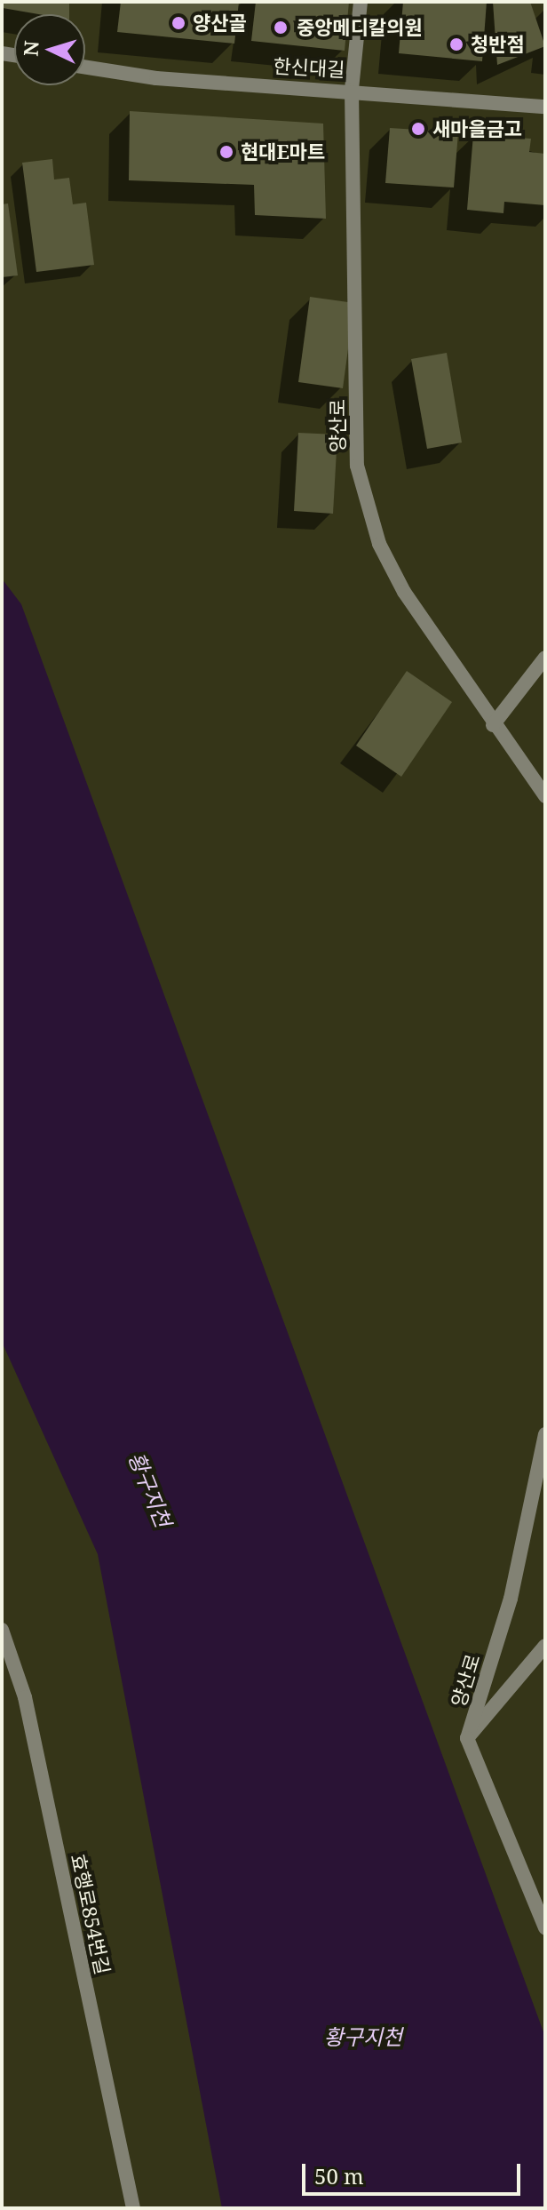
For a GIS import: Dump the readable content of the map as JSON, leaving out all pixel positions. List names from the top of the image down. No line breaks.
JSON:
{"streets":{"street":["한신대길","양산로","효행로854번길"]},"crossings":[["한신대길","양산로"]],"water":["황구지천"],"places":["양산골","중앙메디칼의원","청반점","새마을금고","현대E마트"],"scale_bar":"50 m","north":"left"}
